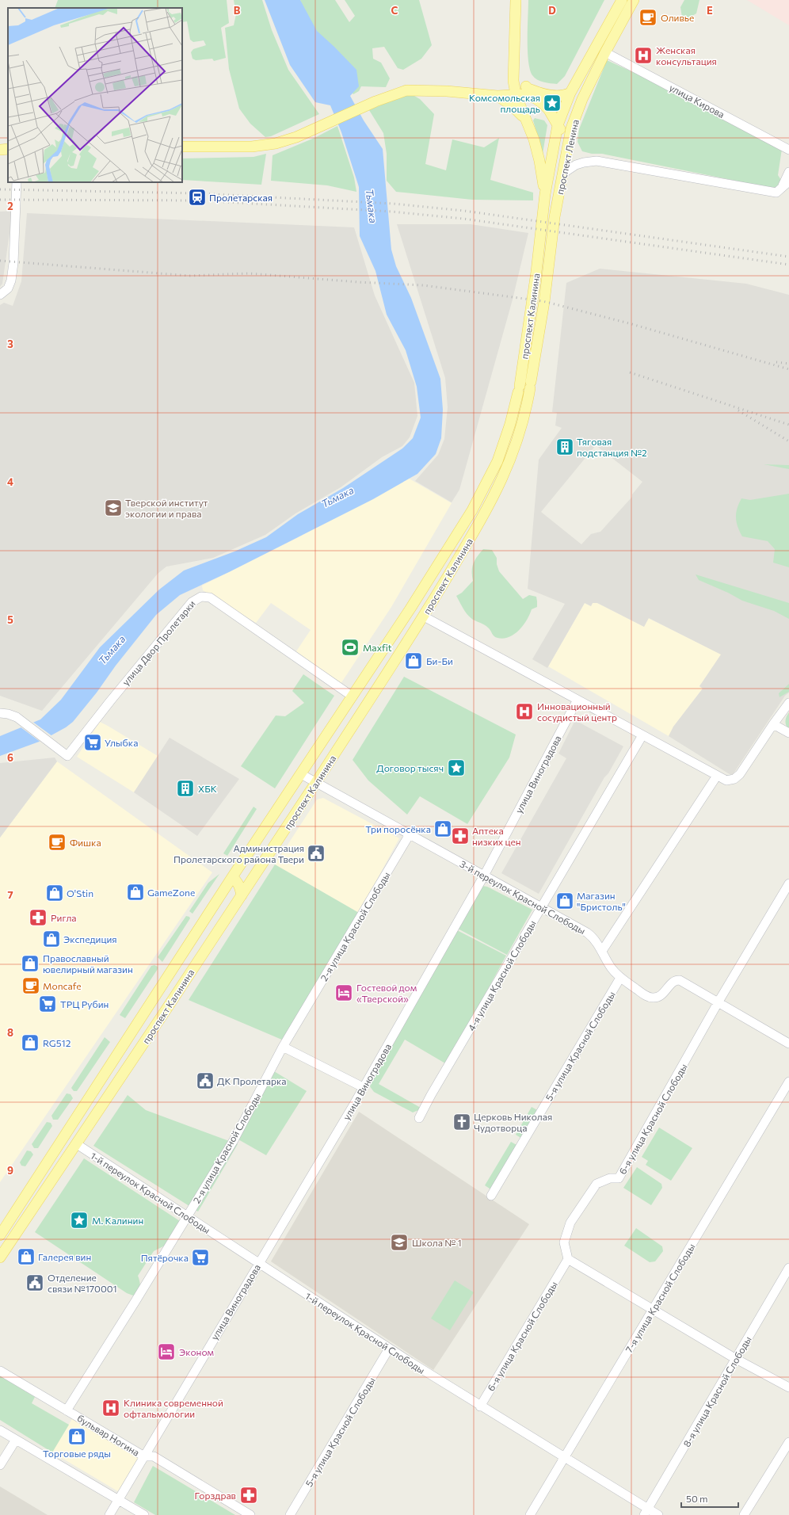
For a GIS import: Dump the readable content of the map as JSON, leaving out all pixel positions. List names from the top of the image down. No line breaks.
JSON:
{"streets":{"main road":["проспект Ленина","проспект Калинина"],"street":["улица Кирова","улица Двор Пролетарки","улица Виноградова","3-й переулок Красной Слободы","2-я улица Красной Слободы","4-я улица Красной Слободы","5-я улица Красной Слободы","6-я улица Красной Слободы","1-й переулок Красной Слободы","7-я улица Красной Слободы","8-я улица Красной Слободы","бульвар Ногина"]},"crossings":[["улица Кирова","проспект Ленина"],["проспект Ленина","проспект Калинина"],["проспект Калинина","улица Двор Пролетарки"],["проспект Калинина","3-й переулок Красной Слободы"],["проспект Калинина","1-й переулок Красной Слободы"],["улица Виноградова","3-й переулок Красной Слободы"],["улица Виноградова","1-й переулок Красной Слободы"],["улица Виноградова","бульвар Ногина"],["3-й переулок Красной Слободы","2-я улица Красной Слободы"],["3-й переулок Красной Слободы","4-я улица Красной Слободы"],["3-й переулок Красной Слободы","5-я улица Красной Слободы"],["3-й переулок Красной Слободы","6-я улица Красной Слободы"],["2-я улица Красной Слободы","1-й переулок Красной Слободы"],["2-я улица Красной Слободы","бульвар Ногина"],["5-я улица Красной Слободы","1-й переулок Красной Слободы"],["6-я улица Красной Слободы","1-й переулок Красной Слободы"],["1-й переулок Красной Слободы","7-я улица Красной Слободы"],["1-й переулок Красной Слободы","8-я улица Красной Слободы"]],"water":["Тьмака"],"places":{"cafe":["Оливье","Фишка","Moncafe"],"hospital":["Женская консультация","Инновационный сосудистый центр","Клиника современной офтальмологии"],"place":["Комсомольская площадь","Договор тысяч","М. Калинин"],"station":["Пролетарская"],"building":["Тяговая подстанция №2","ХБК"],"school or university":["Тверской институт экологии и права","Школа № 1"],"sports":["Maxfit"],"shop":["Би-Би","Три поросёнка","GameZone","O'Stin","Магазин \"Бристоль\"","Экспедиция","Православный ювелирный магазин","RG512","Галерея вин","Торговые ряды"],"supermarket":["Улыбка","ТРЦ Рубин","Пятёрочка"],"pharmacy":["Аптека низких цен","Ригла","Горздрав"],"public building":["Администрация Пролетарского района Твери","ДК Пролетарка","Отделение связи №170001"],"hotel":["Гостевой дом «Тверской»","Эконом"],"church":["Церковь Николая Чудотворца"]},"scale_bar":"50 m","grid":{"columns":["B","C","D","E"],"rows":["2","3","4","5","6","7","8","9"]}}
